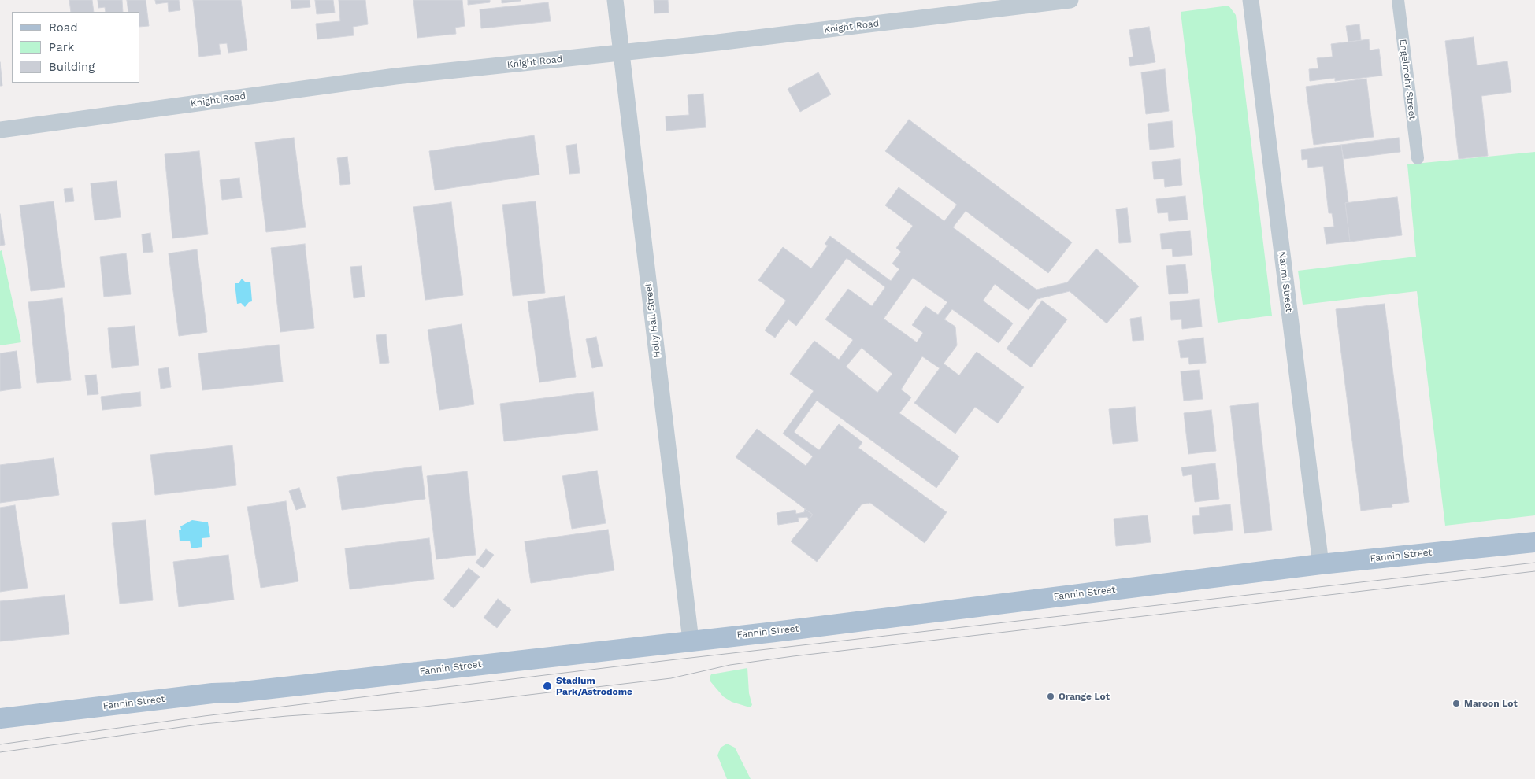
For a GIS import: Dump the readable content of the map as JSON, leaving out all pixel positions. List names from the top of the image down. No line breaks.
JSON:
{"streets":{"main road":["Fannin Street"],"street":["Knight Road","Engelmohr Street","Naomi Street","Holly Hall Street"]},"crossings":[["Knight Road","Holly Hall Street"],["Naomi Street","Fannin Street"],["Holly Hall Street","Fannin Street"]],"places":["Stadium Park/Astrodome","Orange Lot","Maroon Lot"],"legend":["Road","Park","Building"]}
